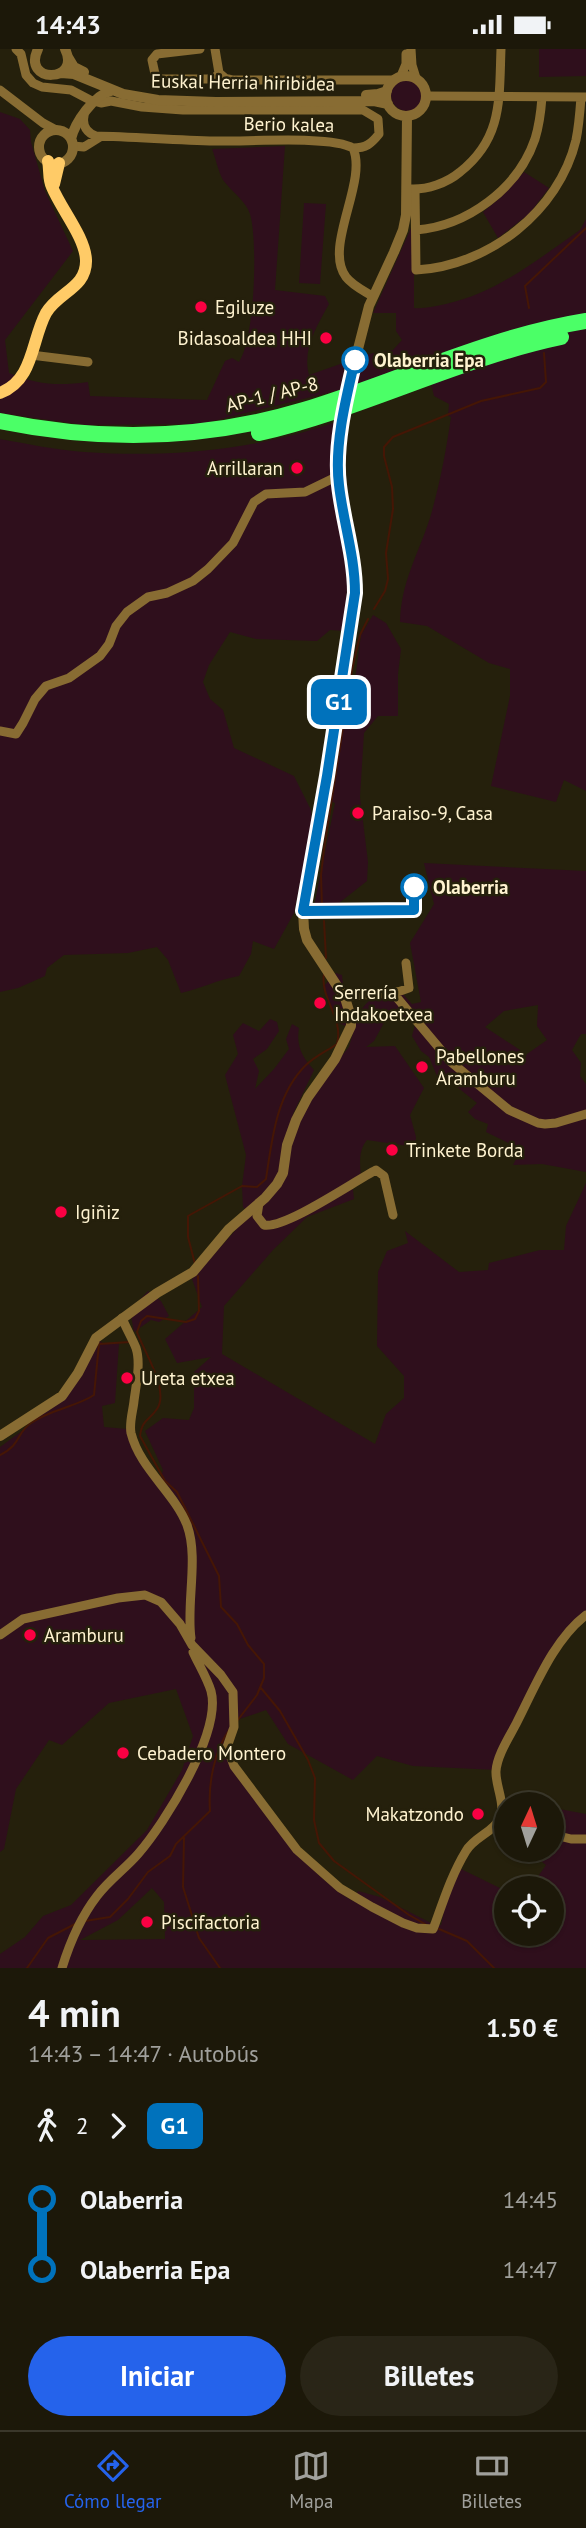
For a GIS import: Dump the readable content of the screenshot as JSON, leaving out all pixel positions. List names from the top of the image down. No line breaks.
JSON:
{"streets":{"highway":["AP-1 / AP-8"],"street":["Euskal Herria hiribidea","Berio kalea"]},"places":["Egiluze","Bidasoaldea HHI","Olaberria Epa","Arrillaran","Paraiso-9, Casa","Olaberria","Serrería Indakoetxea","Pabellones Aramburu","Trinkete Borda","Igiñiz","Ureta etxea","Aramburu","Cebadero Montero","Makatzondo","Piscifactoria"],"lines":["bus line G1"],"north":"top","page":{"status":"14:43","on_map":"G1","heading":["4 min","14:43 – 14:47 · Autobús","1.50 €"],"legs":["2","G1"],"list":[{"name":"Olaberria","value":"14:45"},{"name":"Olaberria Epa","value":"14:47"}],"buttons":["Iniciar","Billetes"],"tabs":["Cómo llegar","Mapa","Billetes"]}}
